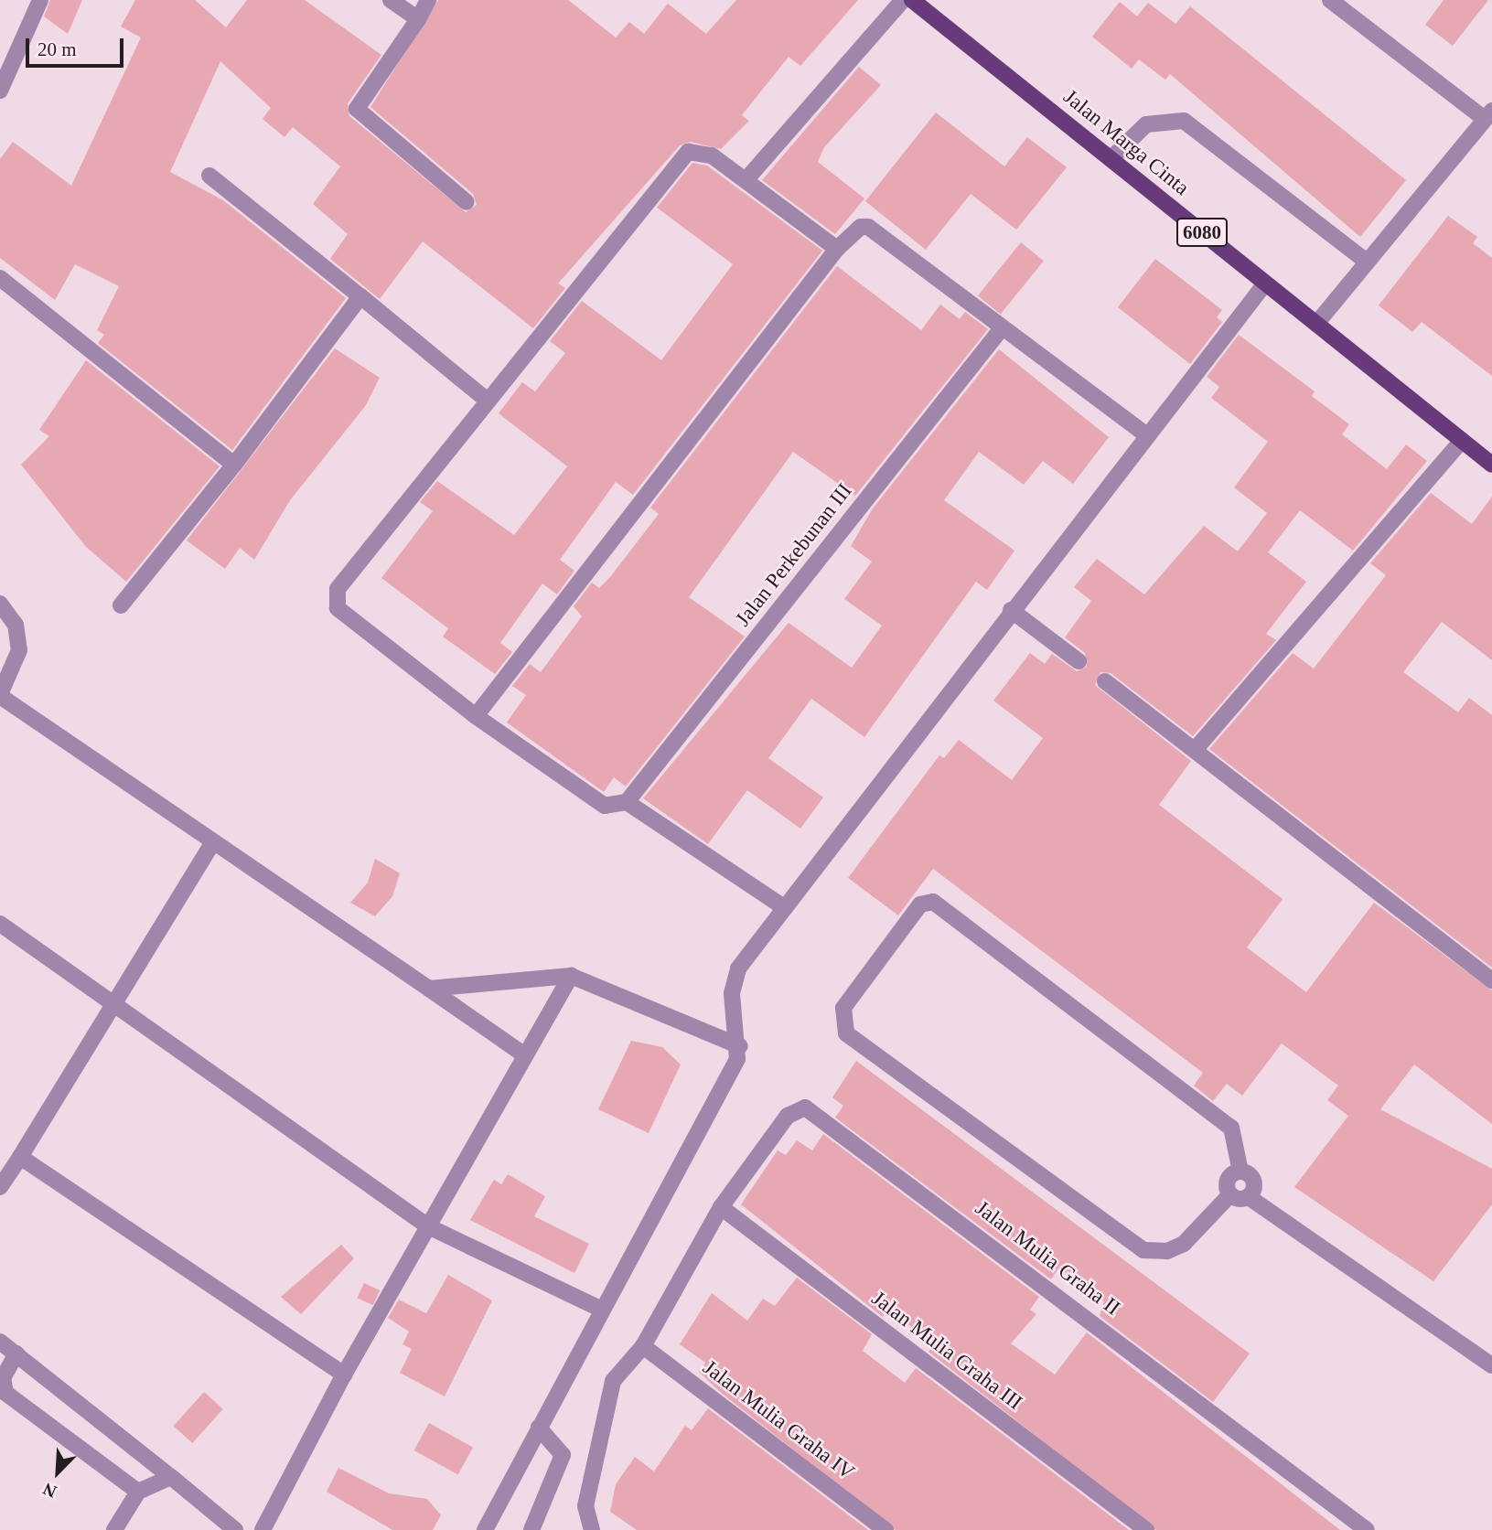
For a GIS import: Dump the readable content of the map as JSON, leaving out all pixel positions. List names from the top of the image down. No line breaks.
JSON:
{"streets":{"main road":["Jalan Marga Cinta","6080"],"street":["Jalan Perkebunan III","Jalan Mulia Graha II","Jalan Mulia Graha III","Jalan Mulia Graha IV"]},"crossings":[["Jalan Mulia Graha II","Jalan Mulia Graha III"]],"scale_bar":"20 m","north":"bottom left"}
